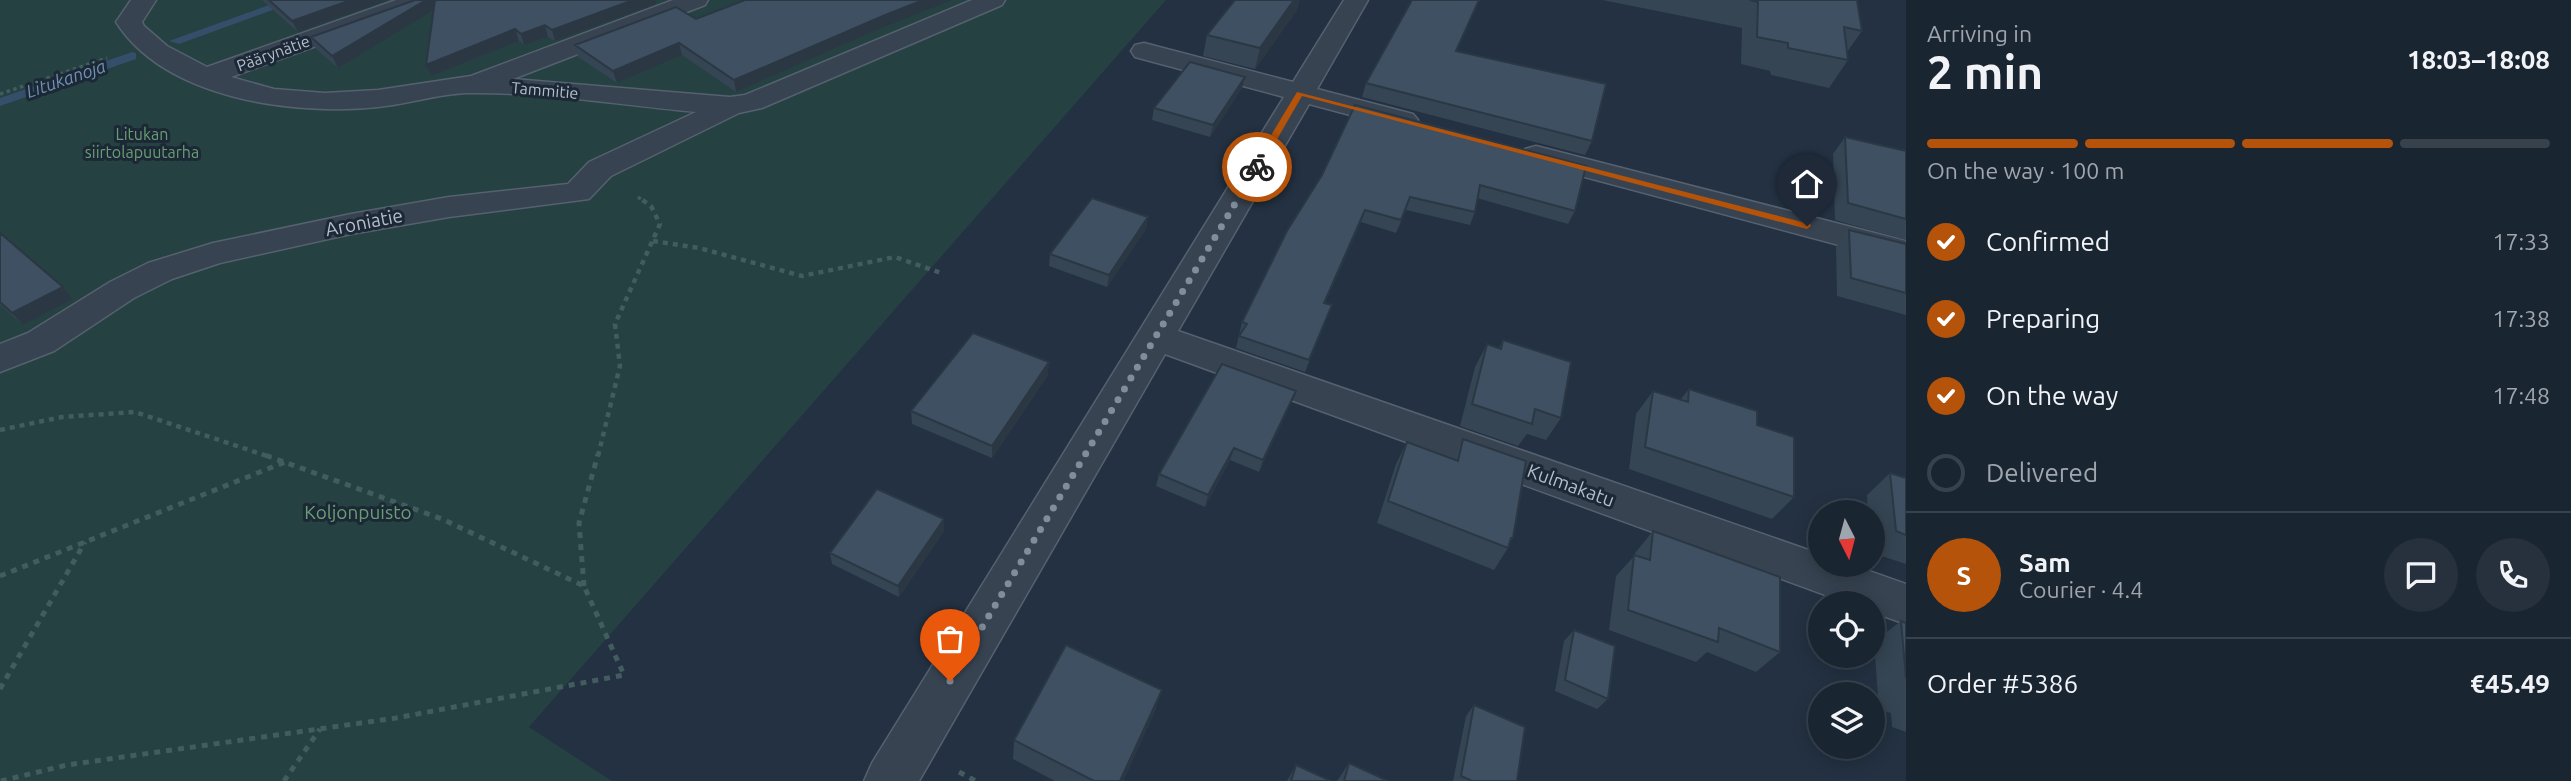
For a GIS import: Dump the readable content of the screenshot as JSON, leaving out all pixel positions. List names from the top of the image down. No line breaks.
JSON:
{"streets":{"street":["Päärynätie","Tammitie","Aroniatie","Kulmakatu"]},"crossings":[["Päärynätie","Tammitie"],["Tammitie","Aroniatie"]],"water":["Litukanoja"],"parks":["Litukan siirtolapuutarha","Koljonpuisto"],"north":"bottom","page":{"heading":["2 min","Arriving in","18:03–18:08"],"panel":["Sam","Courier · 4.4","Order #5386","€45.49"],"bar":"On the way · 100 m","list":[["Confirmed","17:33"],["Preparing","17:38"],["On the way","17:48"],"Delivered"],"round":"S"}}
